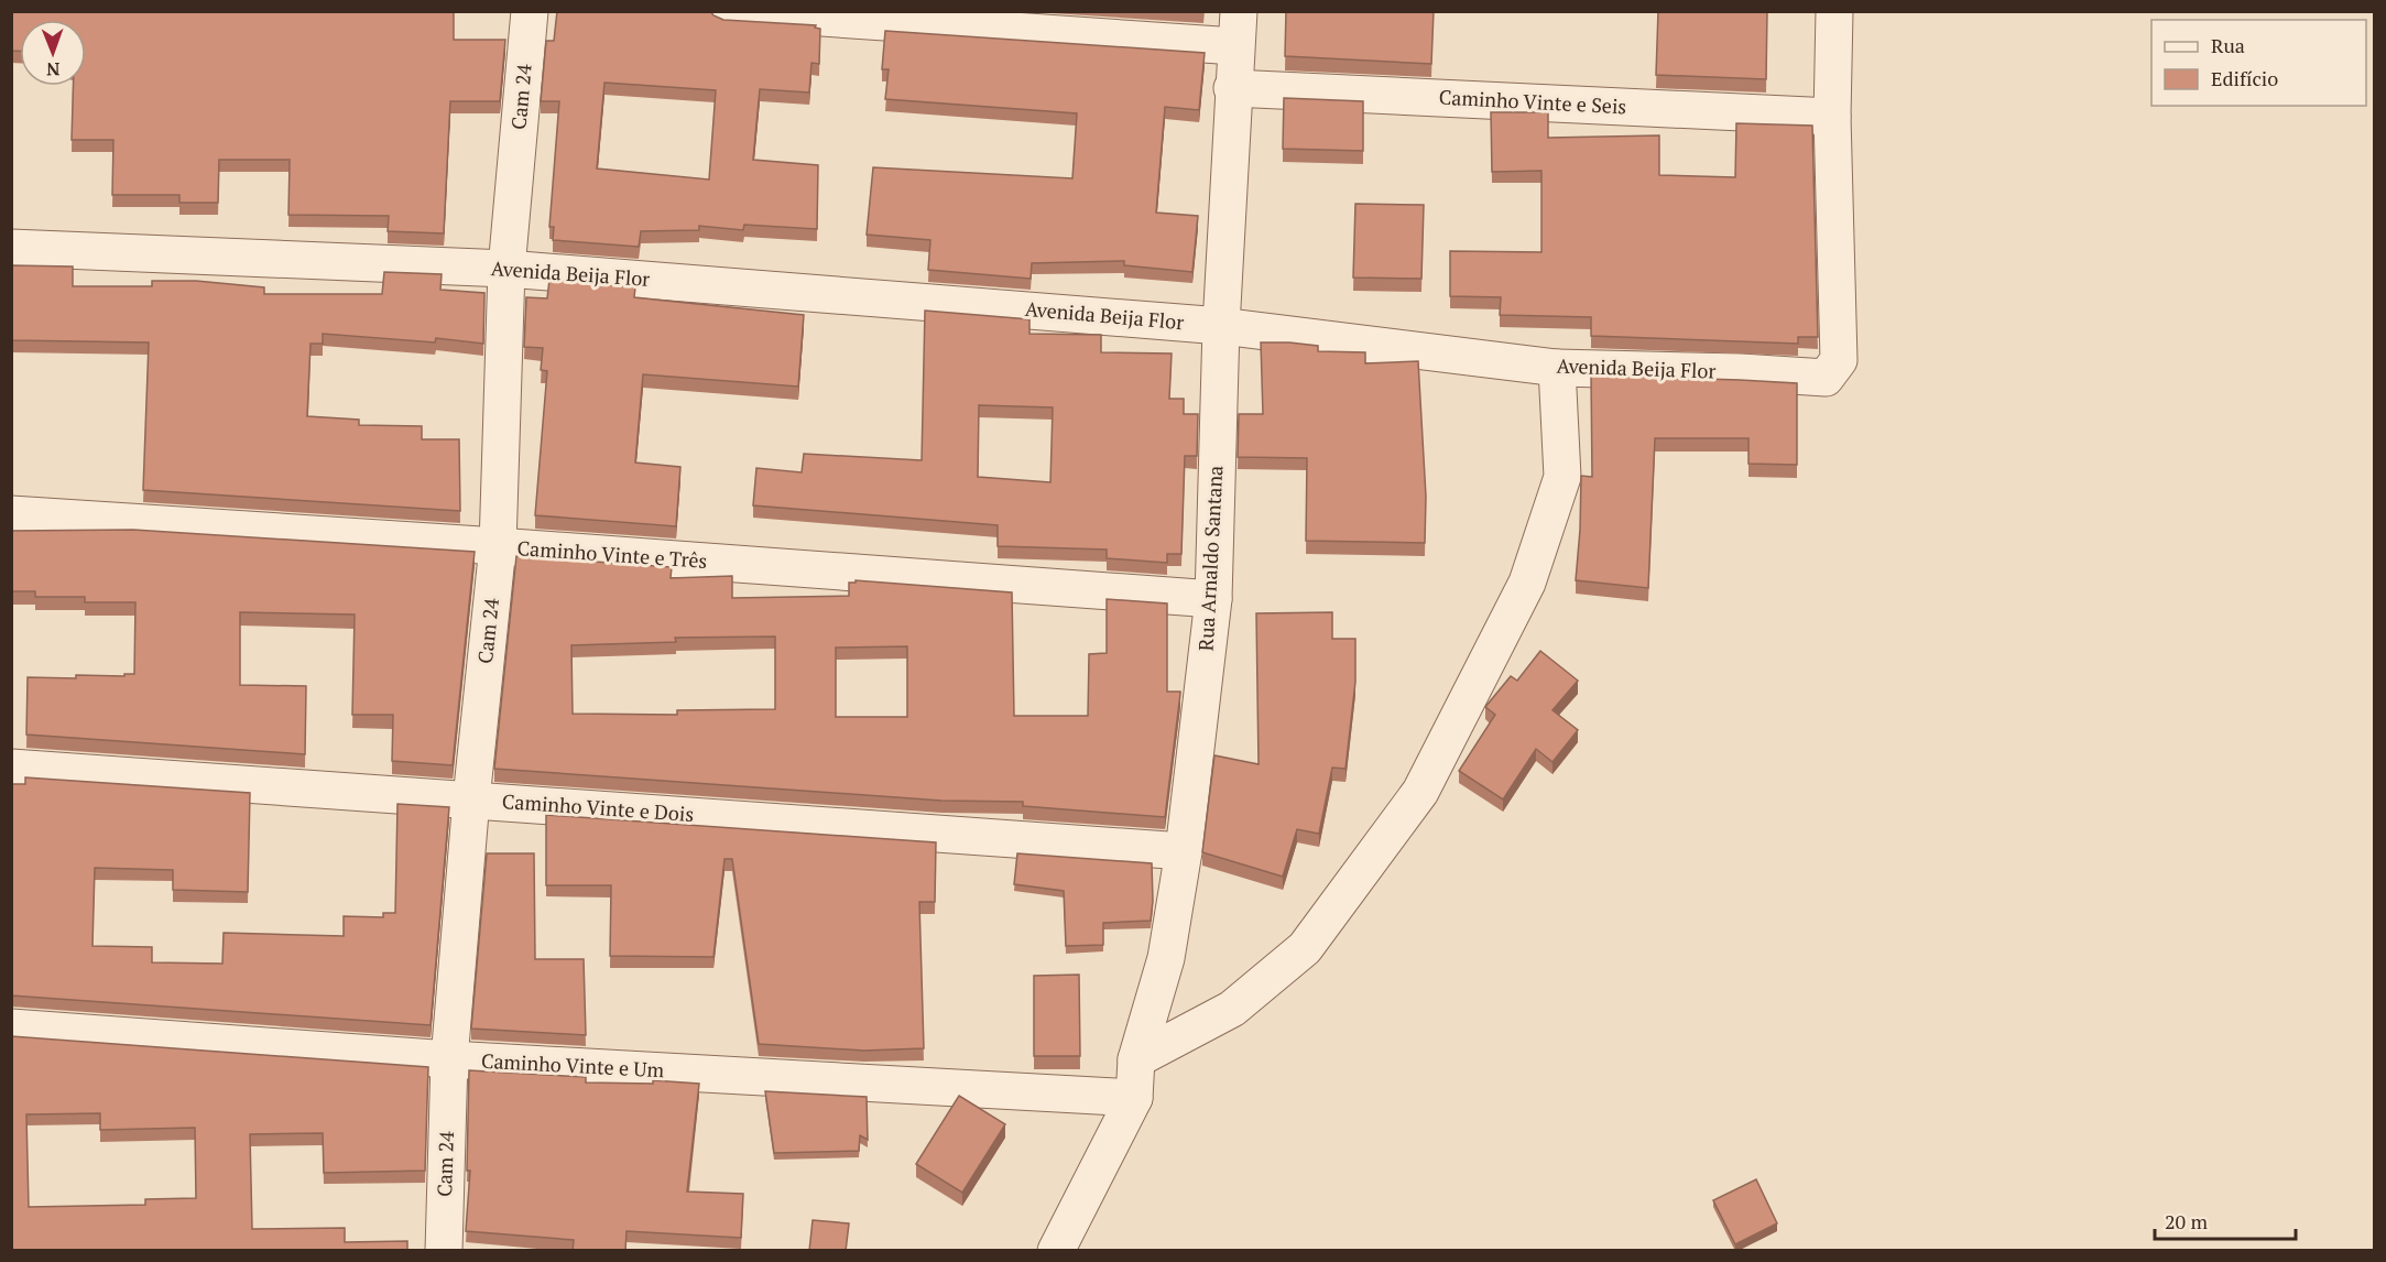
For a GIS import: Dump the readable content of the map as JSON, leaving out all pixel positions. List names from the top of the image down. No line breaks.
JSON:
{"streets":{"street":["Cam 24","Caminho Vinte e Seis","Avenida Beija Flor","Caminho Vinte e Três","Rua Arnaldo Santana","Caminho Vinte e Dois","Caminho Vinte e Um"]},"crossings":[["Cam 24","Avenida Beija Flor"],["Cam 24","Caminho Vinte e Três"],["Cam 24","Caminho Vinte e Dois"],["Cam 24","Caminho Vinte e Um"],["Caminho Vinte e Seis","Avenida Beija Flor"],["Caminho Vinte e Seis","Rua Arnaldo Santana"],["Avenida Beija Flor","Rua Arnaldo Santana"],["Caminho Vinte e Três","Rua Arnaldo Santana"],["Rua Arnaldo Santana","Caminho Vinte e Dois"],["Rua Arnaldo Santana","Caminho Vinte e Um"]],"legend":["Rua","Edifício"],"scale_bar":"20 m","north":"bottom"}
